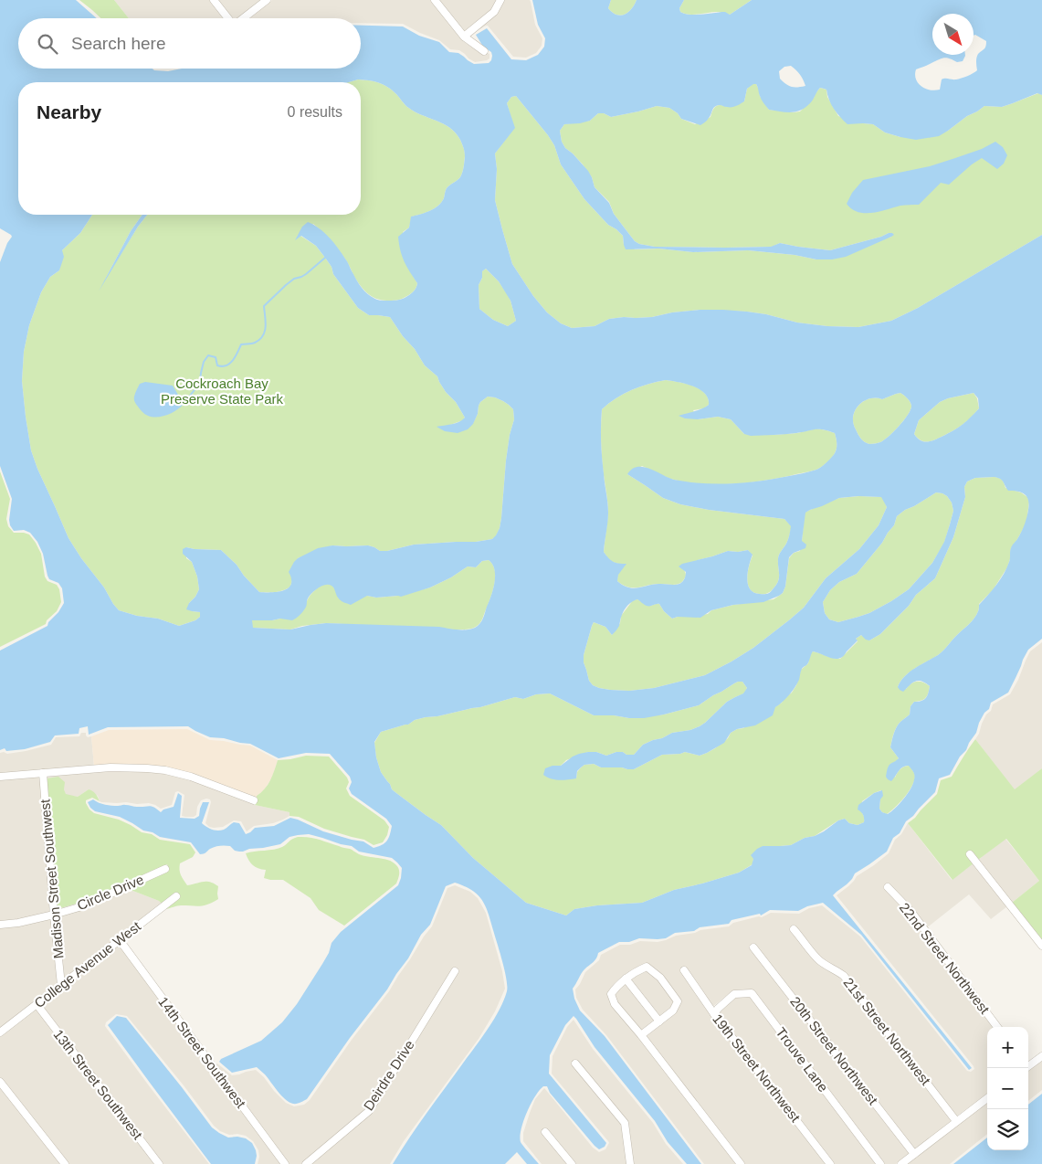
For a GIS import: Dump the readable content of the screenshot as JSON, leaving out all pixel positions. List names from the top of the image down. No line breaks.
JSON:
{"streets":{"street":["Madison Street Southwest","Circle Drive","22nd Street Northwest","College Avenue West","21st Street Northwest","20th Street Northwest","14th Street Southwest","Trouve Lane","19th Street Northwest","Deirdre Drive","13th Street Southwest"]},"crossings":[["Madison Street Southwest","Circle Drive"],["Madison Street Southwest","College Avenue West"],["College Avenue West","14th Street Southwest"],["College Avenue West","13th Street Southwest"],["Trouve Lane","19th Street Northwest"]],"parks":["Cockroach Bay Preserve State Park"],"north":"bottom right","page":{"search":"Search here","heading":["Nearby","0 results"],"map_buttons":["+","−"]}}
